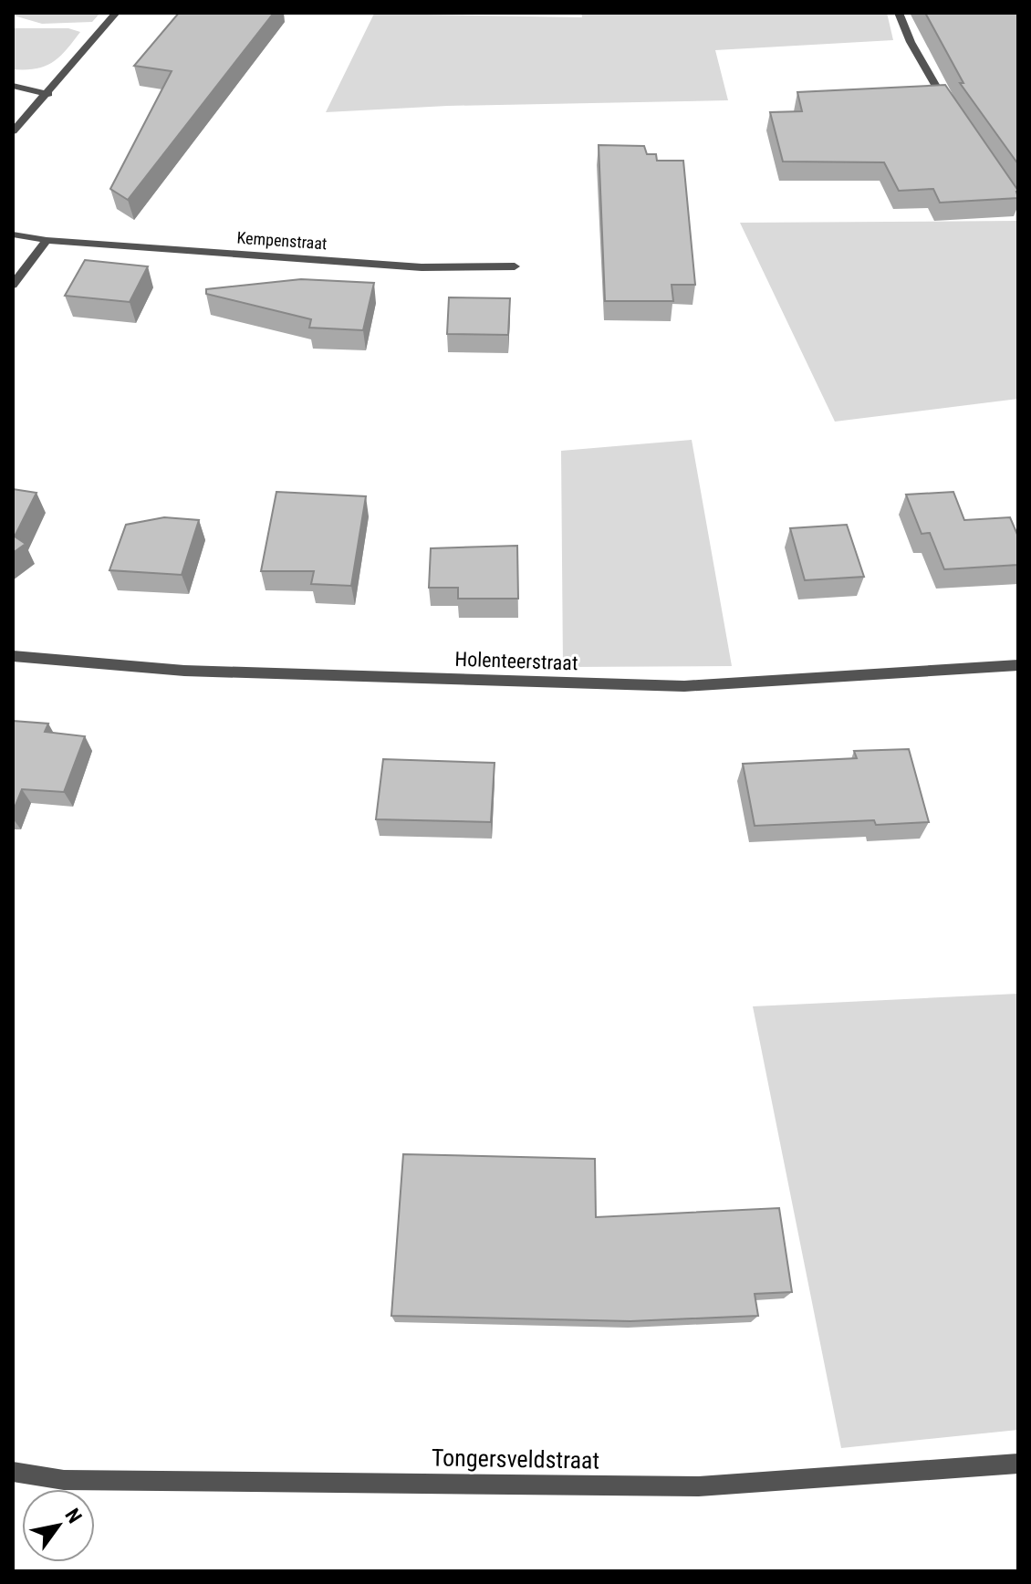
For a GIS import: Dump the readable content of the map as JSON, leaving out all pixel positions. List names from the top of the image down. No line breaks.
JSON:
{"streets":{"street":["Kempenstraat","Holenteerstraat","Tongersveldstraat"]},"north":"top right"}
